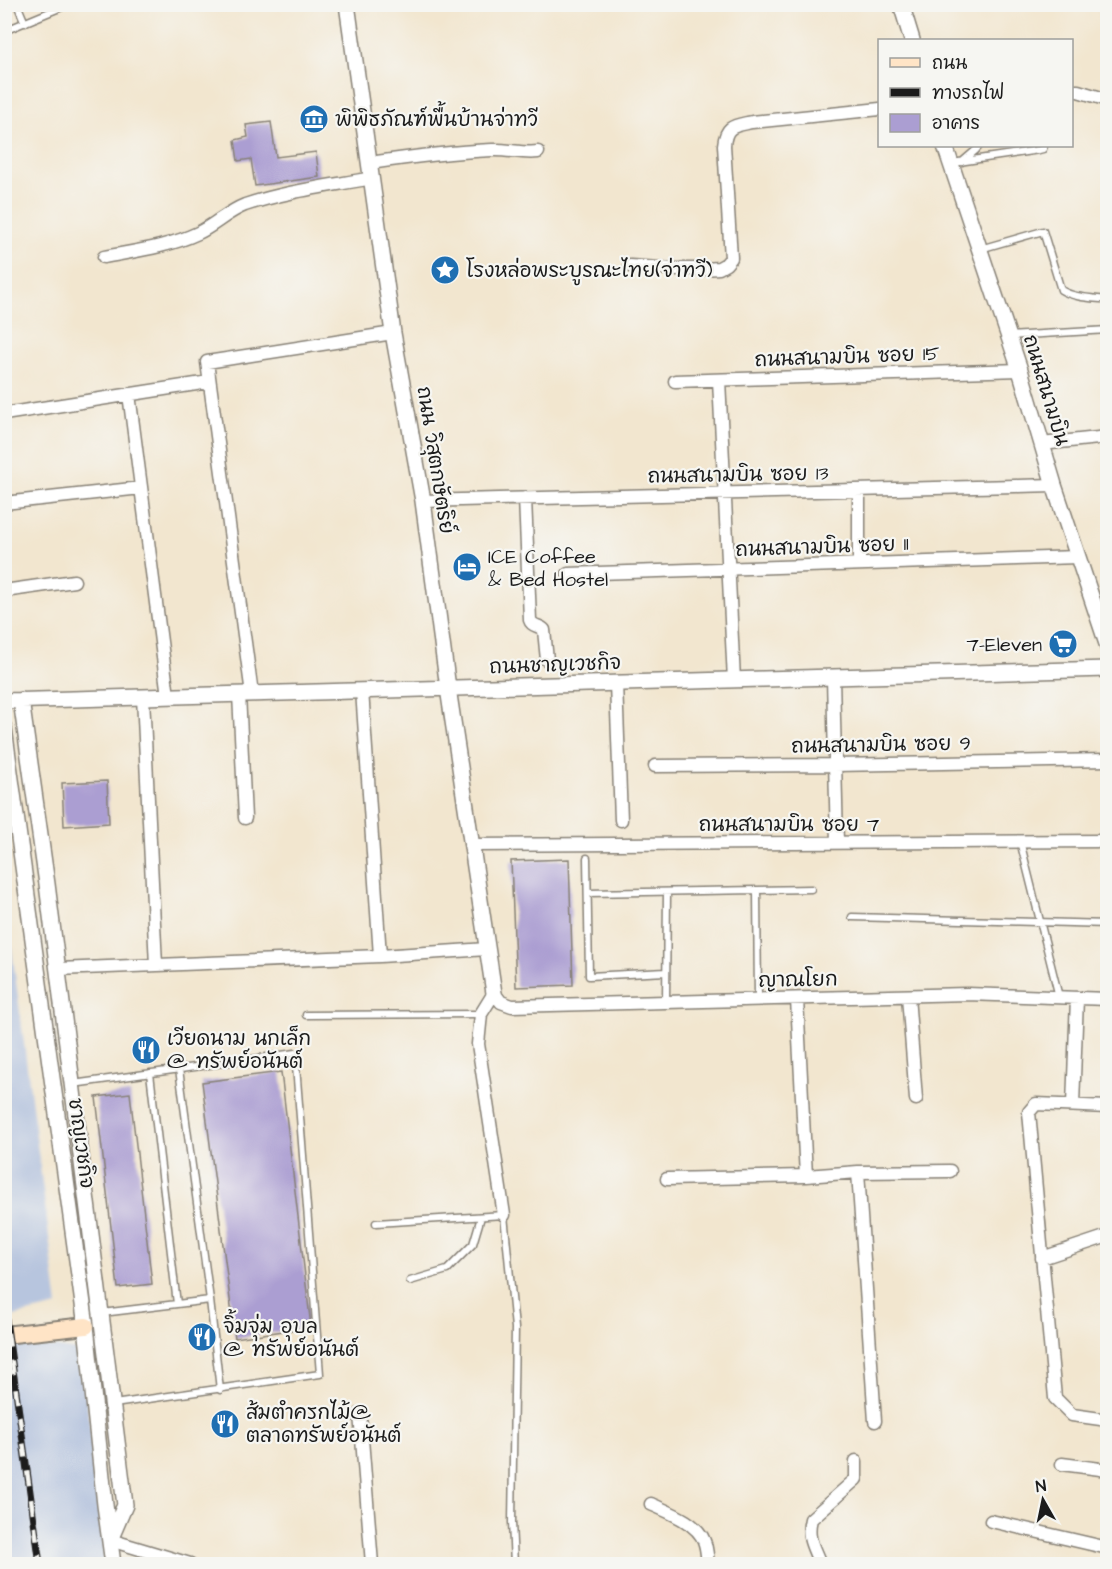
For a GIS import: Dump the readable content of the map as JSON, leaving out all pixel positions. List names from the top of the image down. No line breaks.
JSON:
{"streets":{"street":["ถนนสนามบิน ซอย 15","ถนนสนามบิน","ถนน วิสุตกษัตริย์","ถนนสนามบิน ซอย 13","ถนนสนามบิน ซอย 11","ถนนชาญเวชกิจ","ถนนสนามบิน ซอย 9","ถนนสนามบิน ซอย 7","ญาณโยก","ชาญเวชกิจ"]},"crossings":[["ถนนสนามบิน ซอย 15","ถนนสนามบิน"],["ถนนสนามบิน","ถนนสนามบิน ซอย 13"],["ถนนสนามบิน","ถนนสนามบิน ซอย 11"],["ถนน วิสุตกษัตริย์","ถนนสนามบิน ซอย 13"],["ถนน วิสุตกษัตริย์","ถนนชาญเวชกิจ"],["ถนน วิสุตกษัตริย์","ถนนสนามบิน ซอย 7"],["ถนน วิสุตกษัตริย์","ญาณโยก"]],"places":{"museum":["พิพิธภัณฑ์พื้นบ้านจ่าทวี"],"place":["โรงหล่อพระบูรณะไทย(จ่าทวี)"],"hotel":["ICE Coffee & Bed Hostel"],"supermarket":["7-Eleven"],"restaurant":["เวียดนาม นกเล็ก @ ทรัพย์อนันต์","จิ้มจุ่ม อุบล @ ทรัพย์อนันต์","ส้มตำครกไม้@ ตลาดทรัพย์อนันต์"]},"legend":["ถนน","ทางรถไฟ","อาคาร"],"north":"top"}
